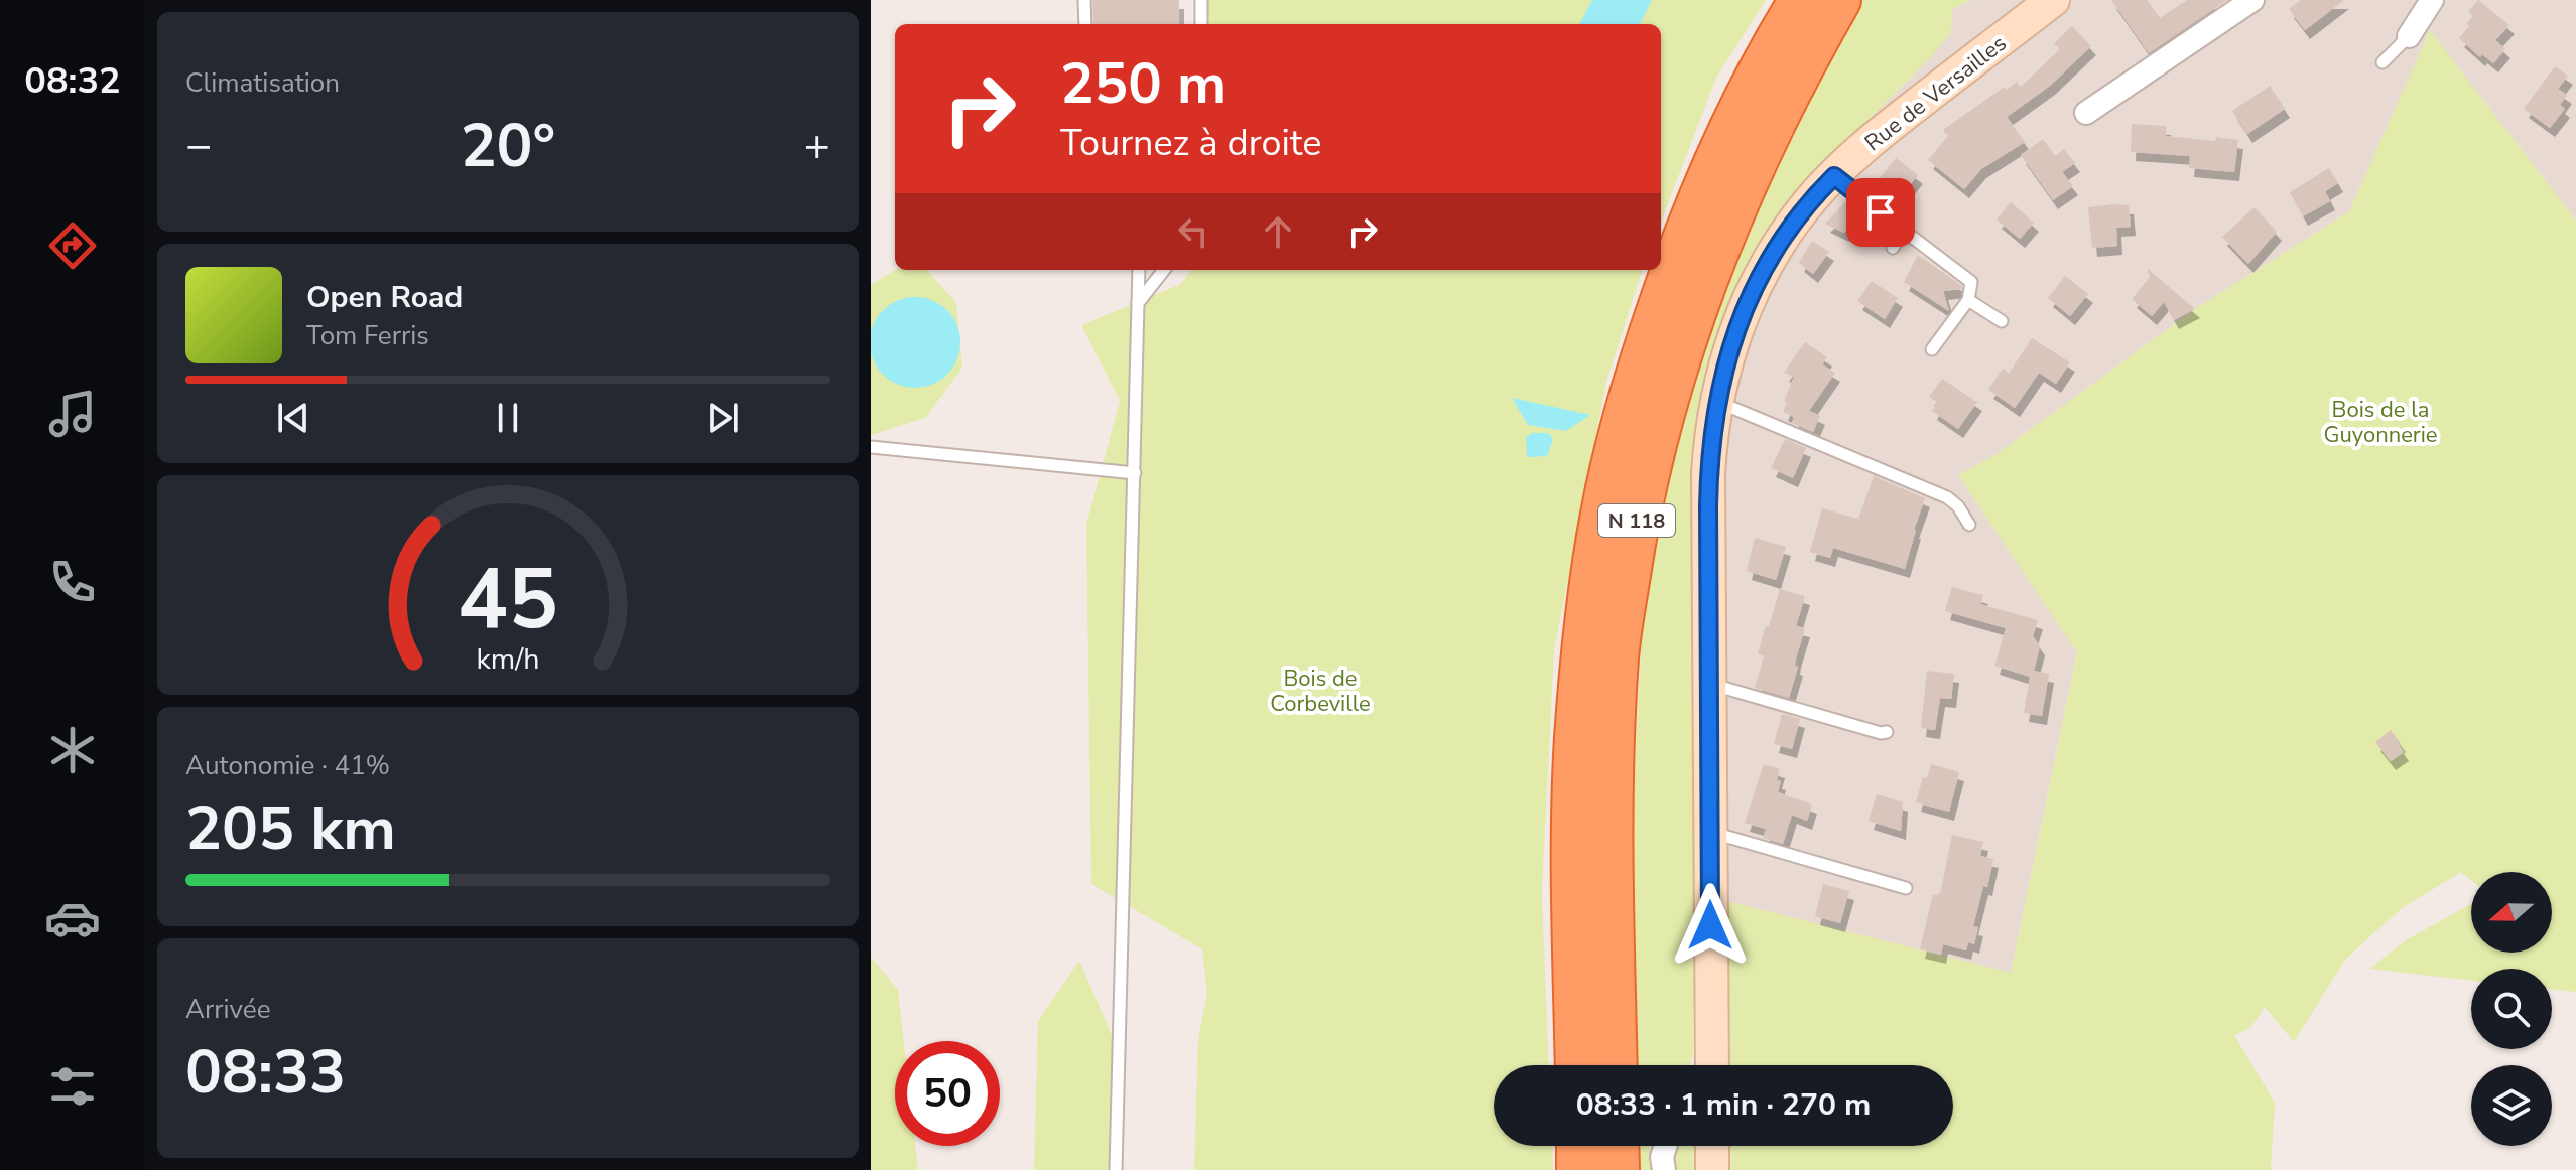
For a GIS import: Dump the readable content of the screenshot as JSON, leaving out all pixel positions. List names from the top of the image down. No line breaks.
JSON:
{"streets":{"highway":["N 118"],"main road":["Rue de Versailles"]},"parks":["Bois de la Guyonnerie","Bois de Corbeville"],"north":"left","page":{"tabs":"08:32","tile":["Climatisation",["Autonomie · 41%","205 km"],["Arrivée","08:33"]],"turn":["250 m","Tournez à droite"],"heat":["−","20°","+"],"song":["Open Road","Tom Ferris"],"limit":"50","trip":"08:33 · 1 min · 270 m","gauge":["45","km/h"]}}
